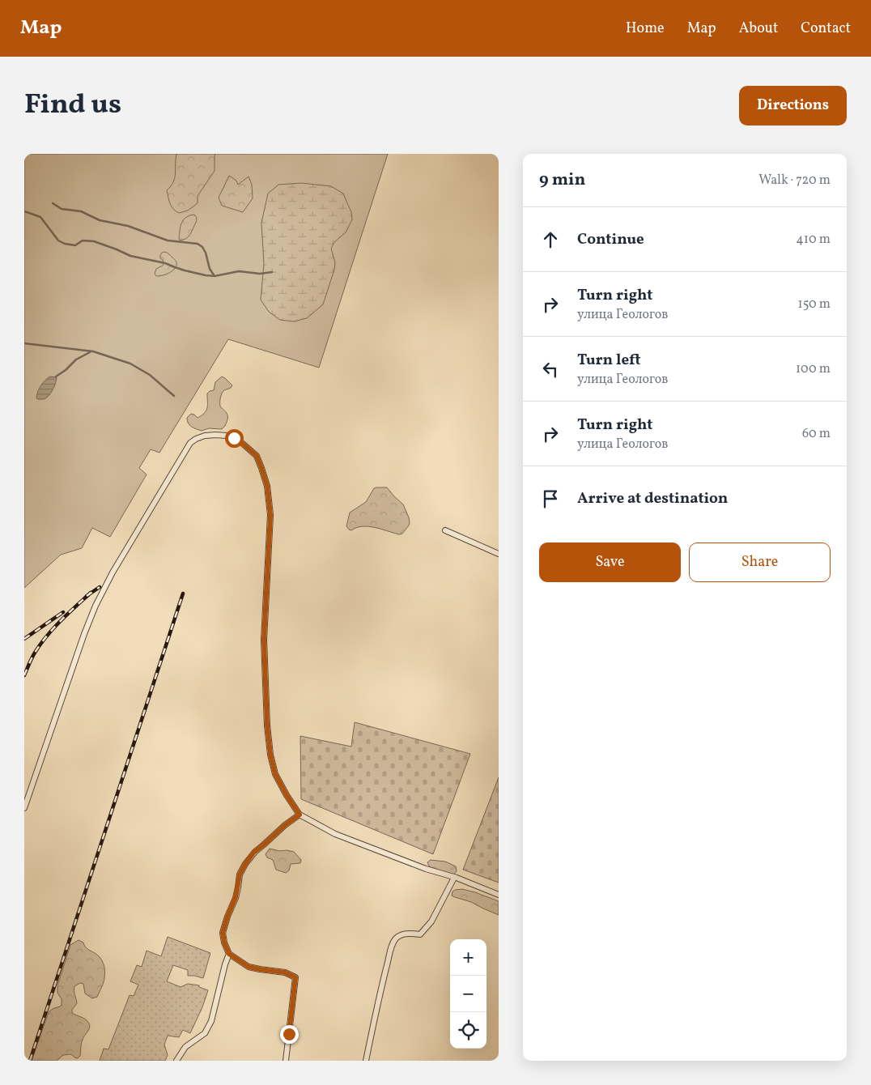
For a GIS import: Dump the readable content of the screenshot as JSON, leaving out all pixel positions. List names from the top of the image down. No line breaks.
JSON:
{"page":{"header":"Map","nav":["Home","Map","About","Contact"],"title":"Find us","buttons":["Directions",["Save","Share"]],"heading":["9 min","Walk · 720 m"],"list":[["Continue","410 m"],["Turn right","улица Геологов","150 m"],["Turn left","улица Геологов","100 m"],["Turn right","улица Геологов","60 m"],"Arrive at destination"],"map_buttons":["+","−"]}}
